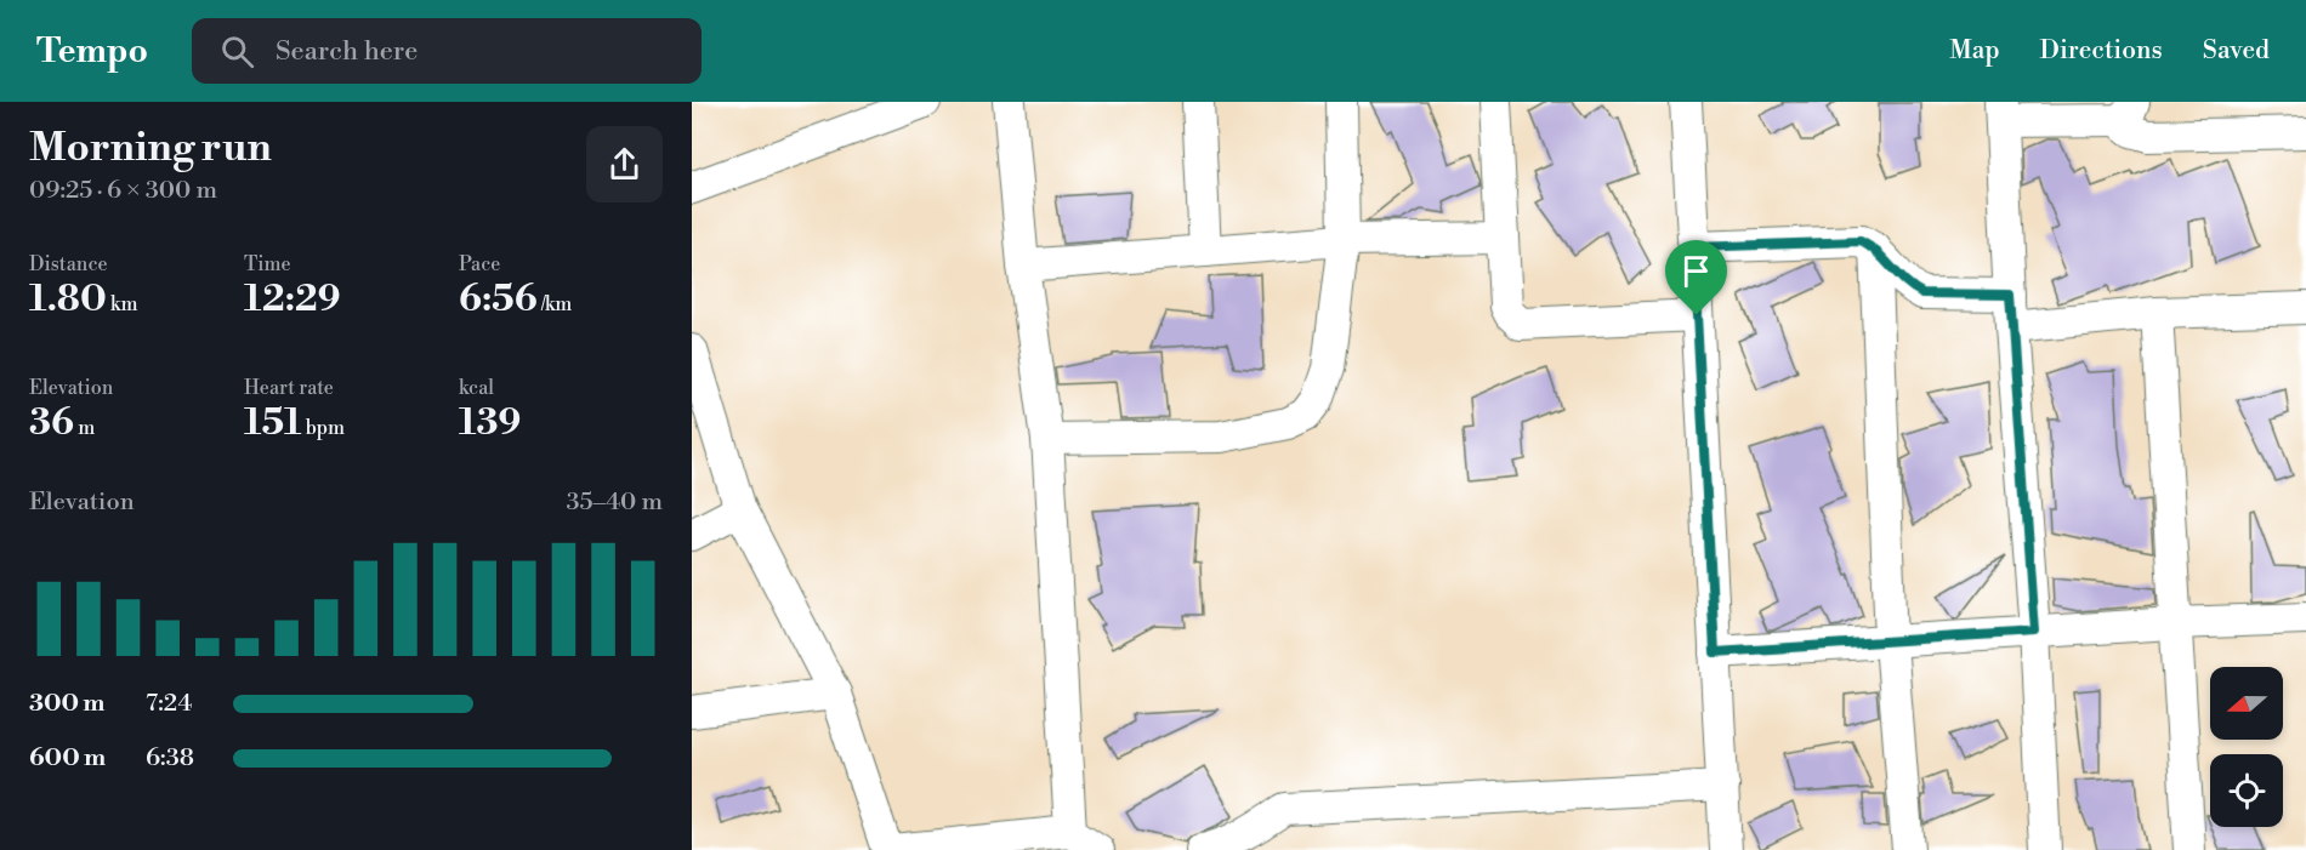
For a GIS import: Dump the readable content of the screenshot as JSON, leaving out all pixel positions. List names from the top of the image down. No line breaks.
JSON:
{"north":"left","page":{"header":"Tempo","search":"Search here","nav":["Map","Directions","Saved"],"heading":["Morning run","09:25 · 6 × 300 m"],"stats":[["Distance","1.80 km"],["Time","12:29"],["Pace","6:56 /km"],["Elevation","36 m"],["Heart rate","151 bpm"],["kcal","139"]],"chart":["Elevation","35–40 m"],"list":[{"name":"300 m","note":"7:24"},{"name":"600 m","note":"6:38"}]}}
